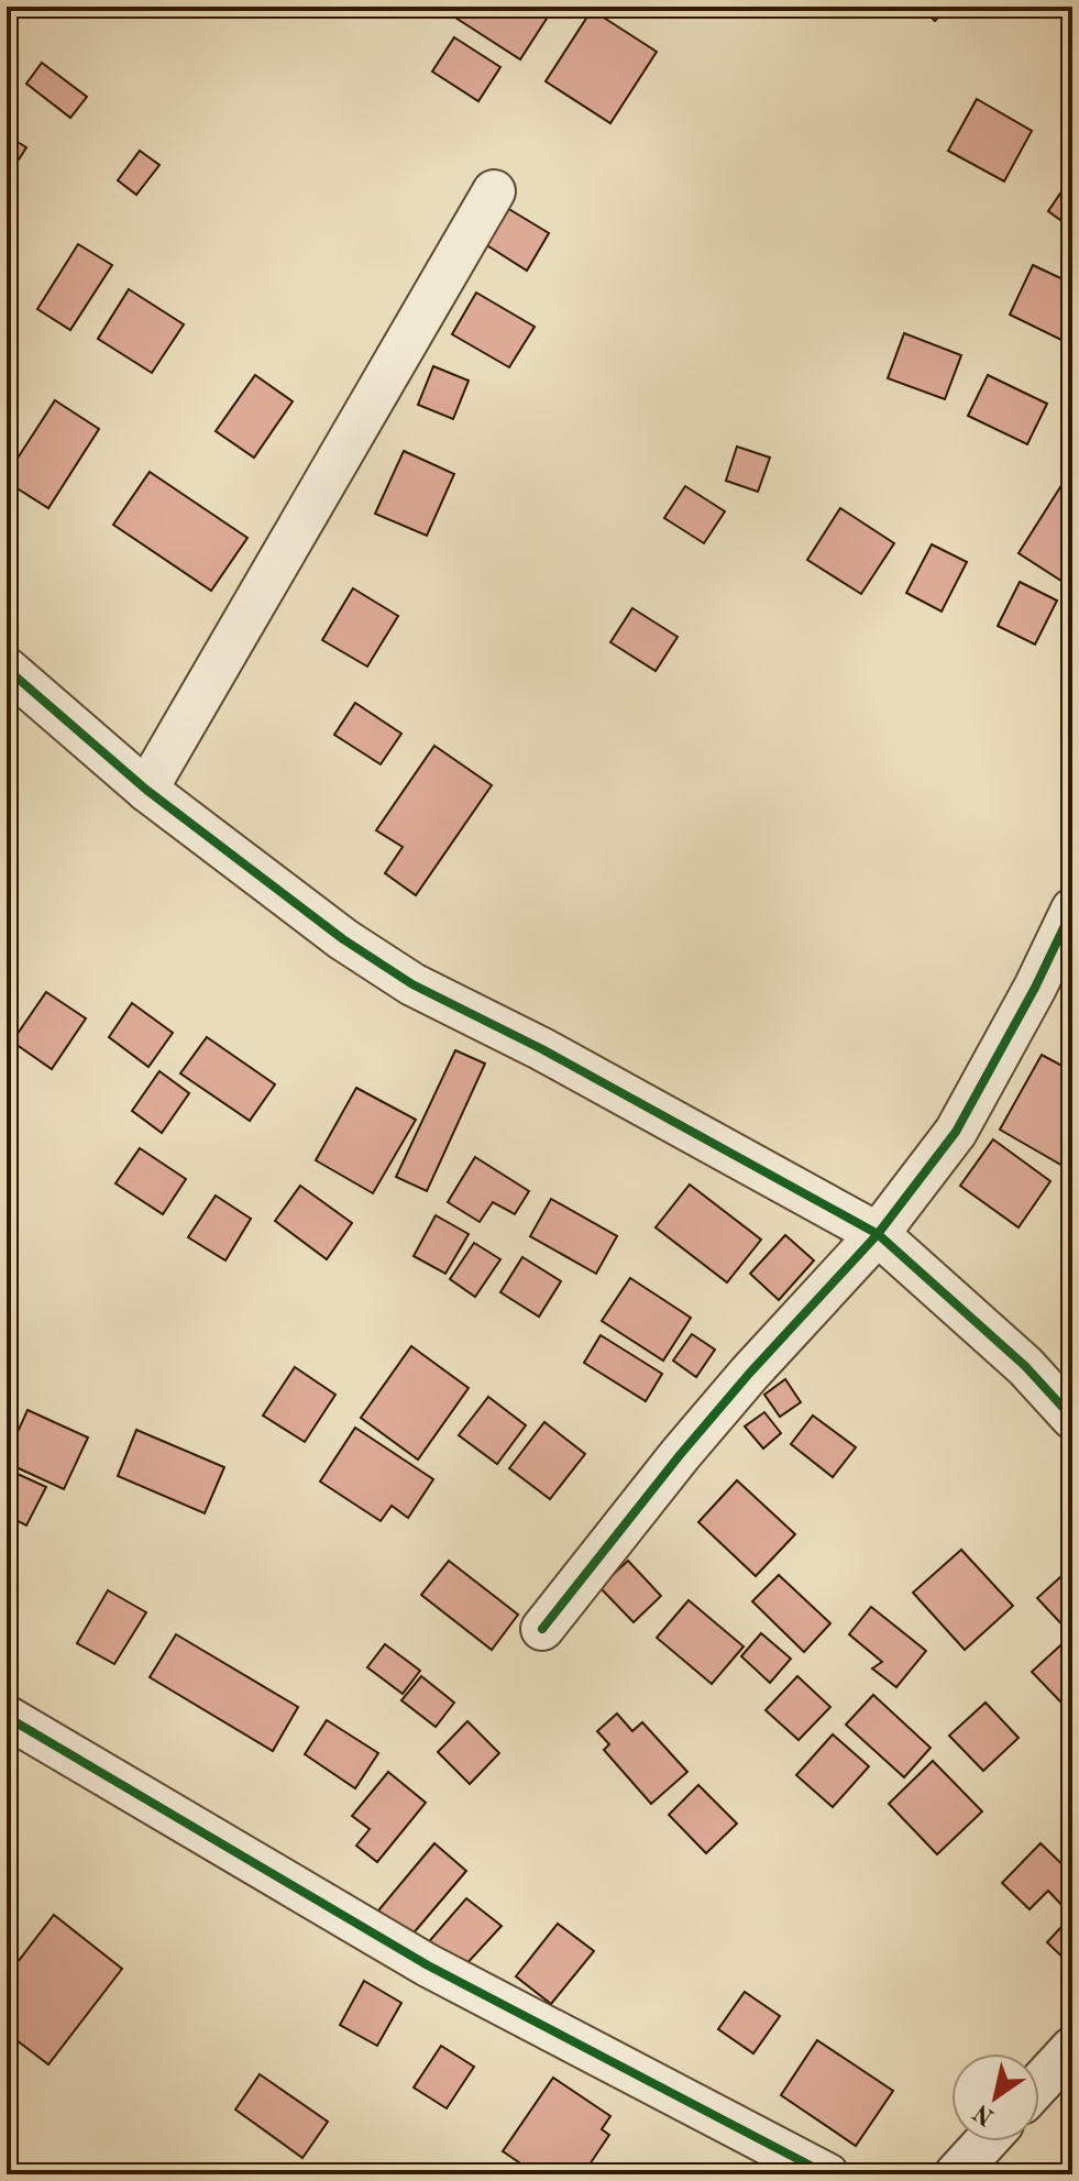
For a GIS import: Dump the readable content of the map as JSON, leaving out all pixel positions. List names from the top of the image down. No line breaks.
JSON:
{"north":"bottom left"}
